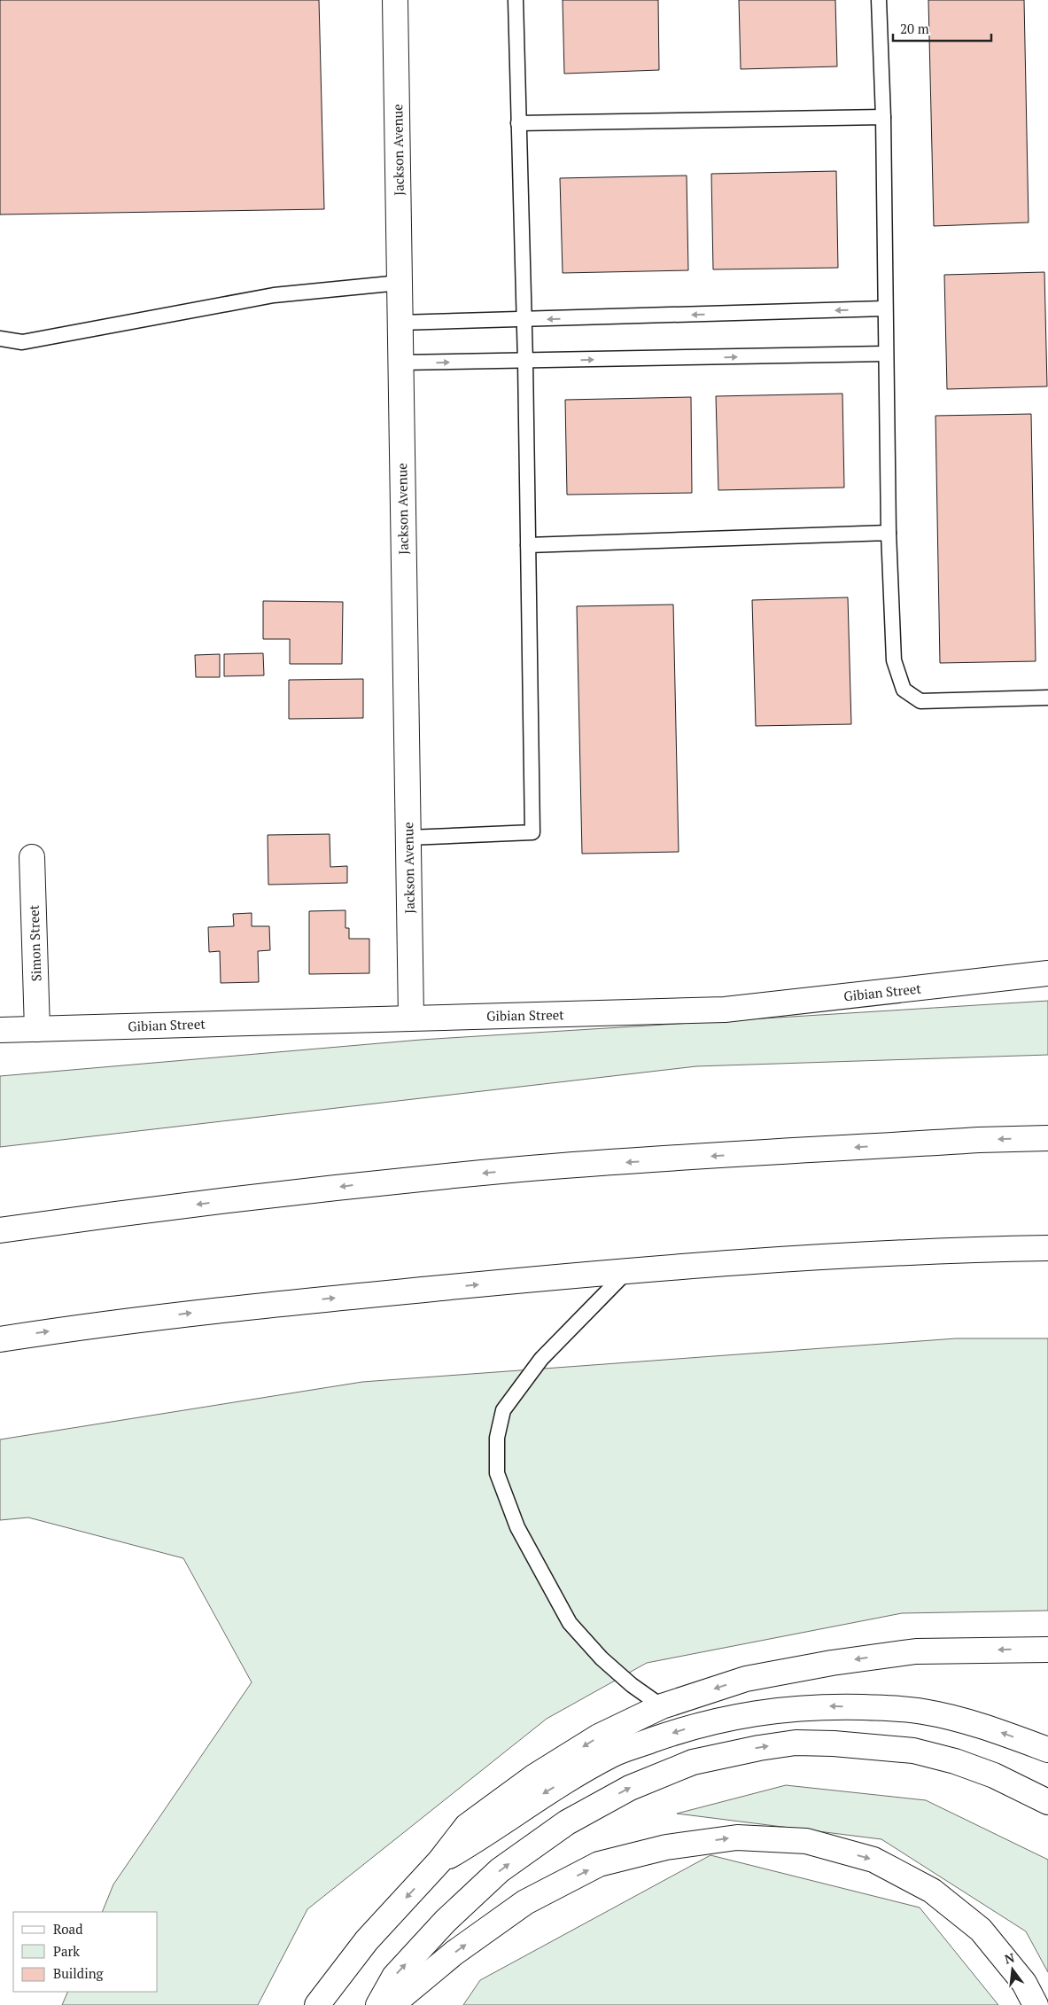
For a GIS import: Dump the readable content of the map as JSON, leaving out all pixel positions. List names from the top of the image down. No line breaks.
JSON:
{"streets":{"main road":["Jackson Avenue","Simon Street","Gibian Street"]},"crossings":[["Jackson Avenue","Gibian Street"],["Simon Street","Gibian Street"]],"legend":["Road","Park","Building"],"scale_bar":"20 m","north":"top"}
